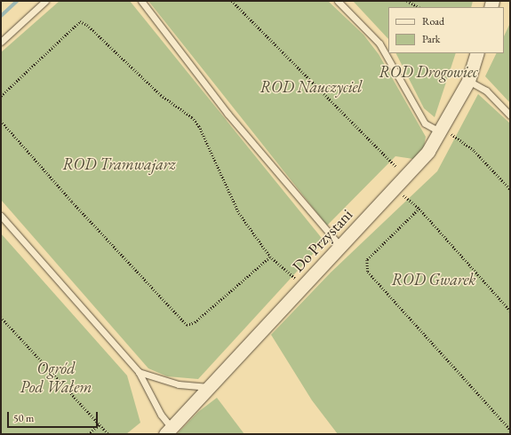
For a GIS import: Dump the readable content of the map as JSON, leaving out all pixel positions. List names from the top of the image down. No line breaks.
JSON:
{"streets":{"street":["Do Przystani"]},"parks":["ROD Drogowiec","ROD Nauczyciel","ROD Tramwajarz","ROD Gwarek","Ogród Pod Wałem"],"legend":["Road","Park"],"scale_bar":"50 m"}
